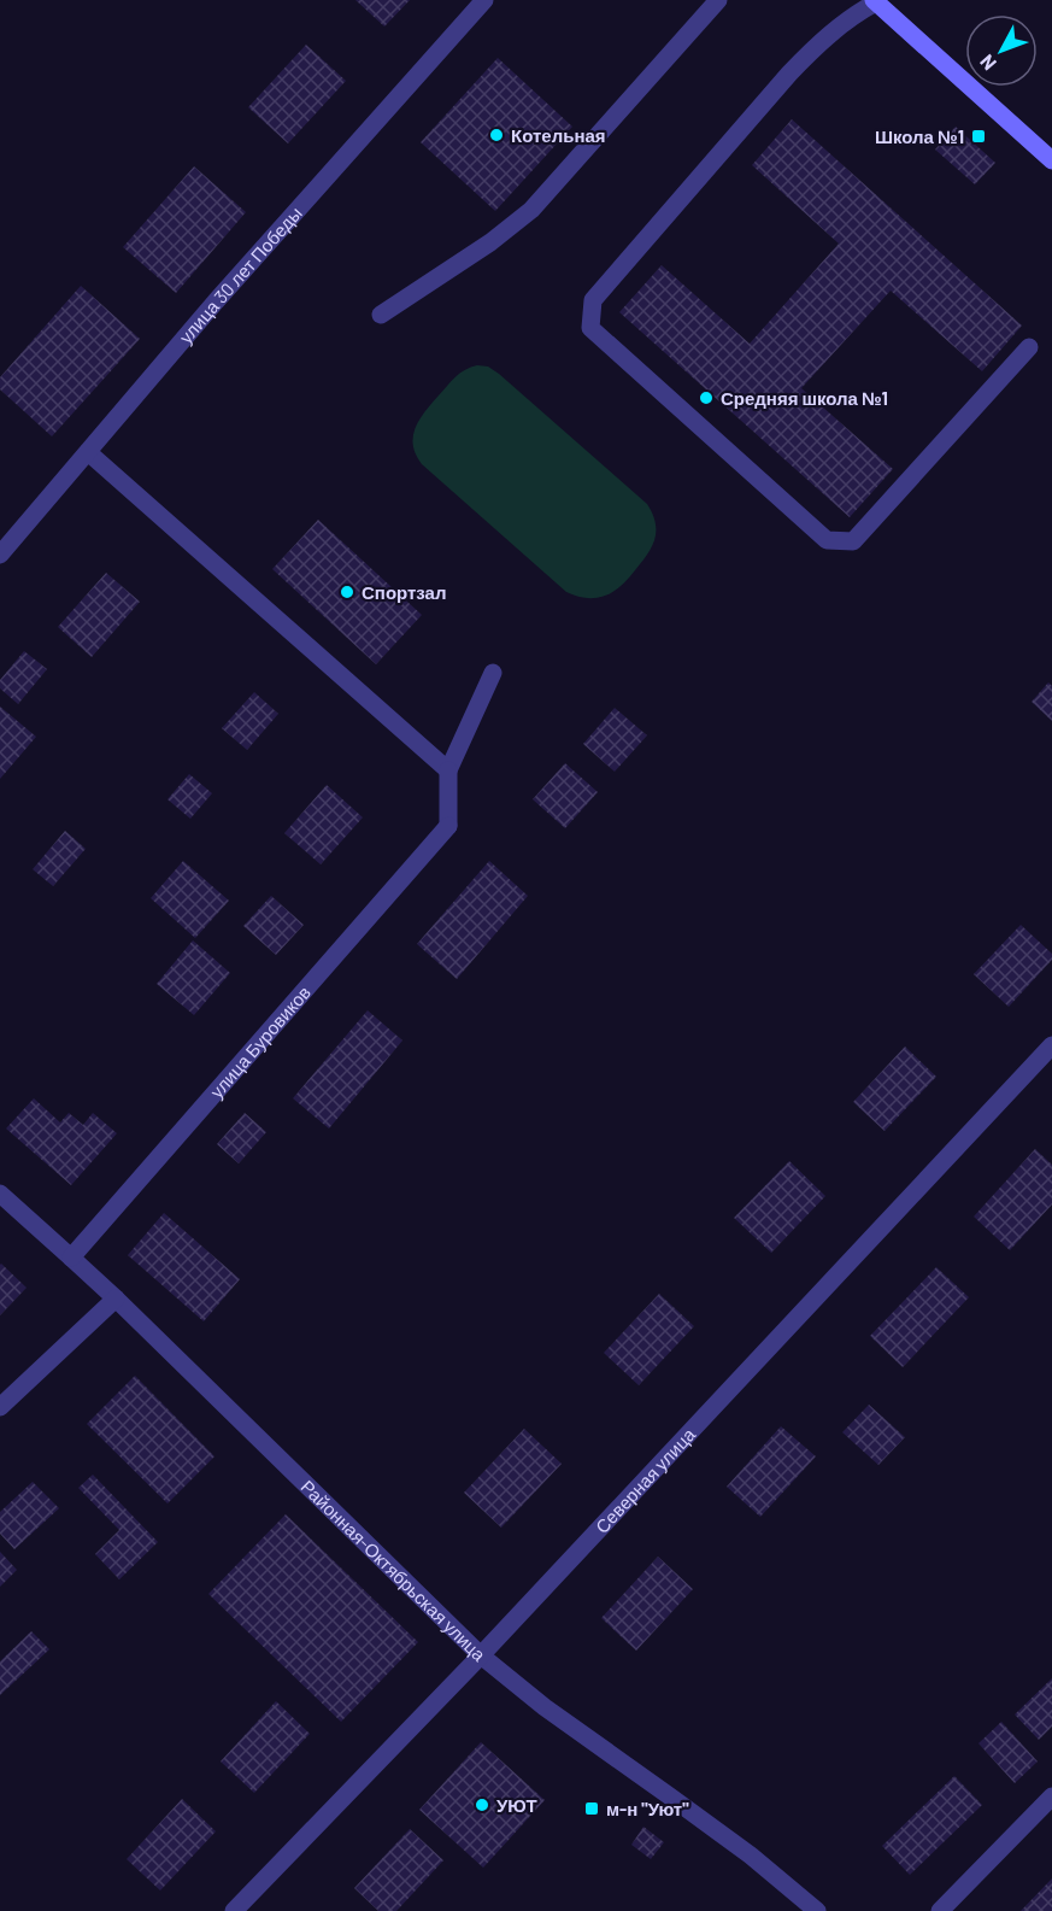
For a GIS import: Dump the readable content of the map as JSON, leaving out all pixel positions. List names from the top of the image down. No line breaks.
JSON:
{"streets":{"street":["улица 30 лет Победы","улица Буровиков","Северная улица","Районная-Октябрьская улица"]},"crossings":[["улица Буровиков","Районная-Октябрьская улица"],["Северная улица","Районная-Октябрьская улица"]],"places":{"other":["Котельная","Средняя школа №1","Спортзал","УЮТ"],"transit":["Школа №1","м-н \"Уют\""]},"north":"bottom left"}
